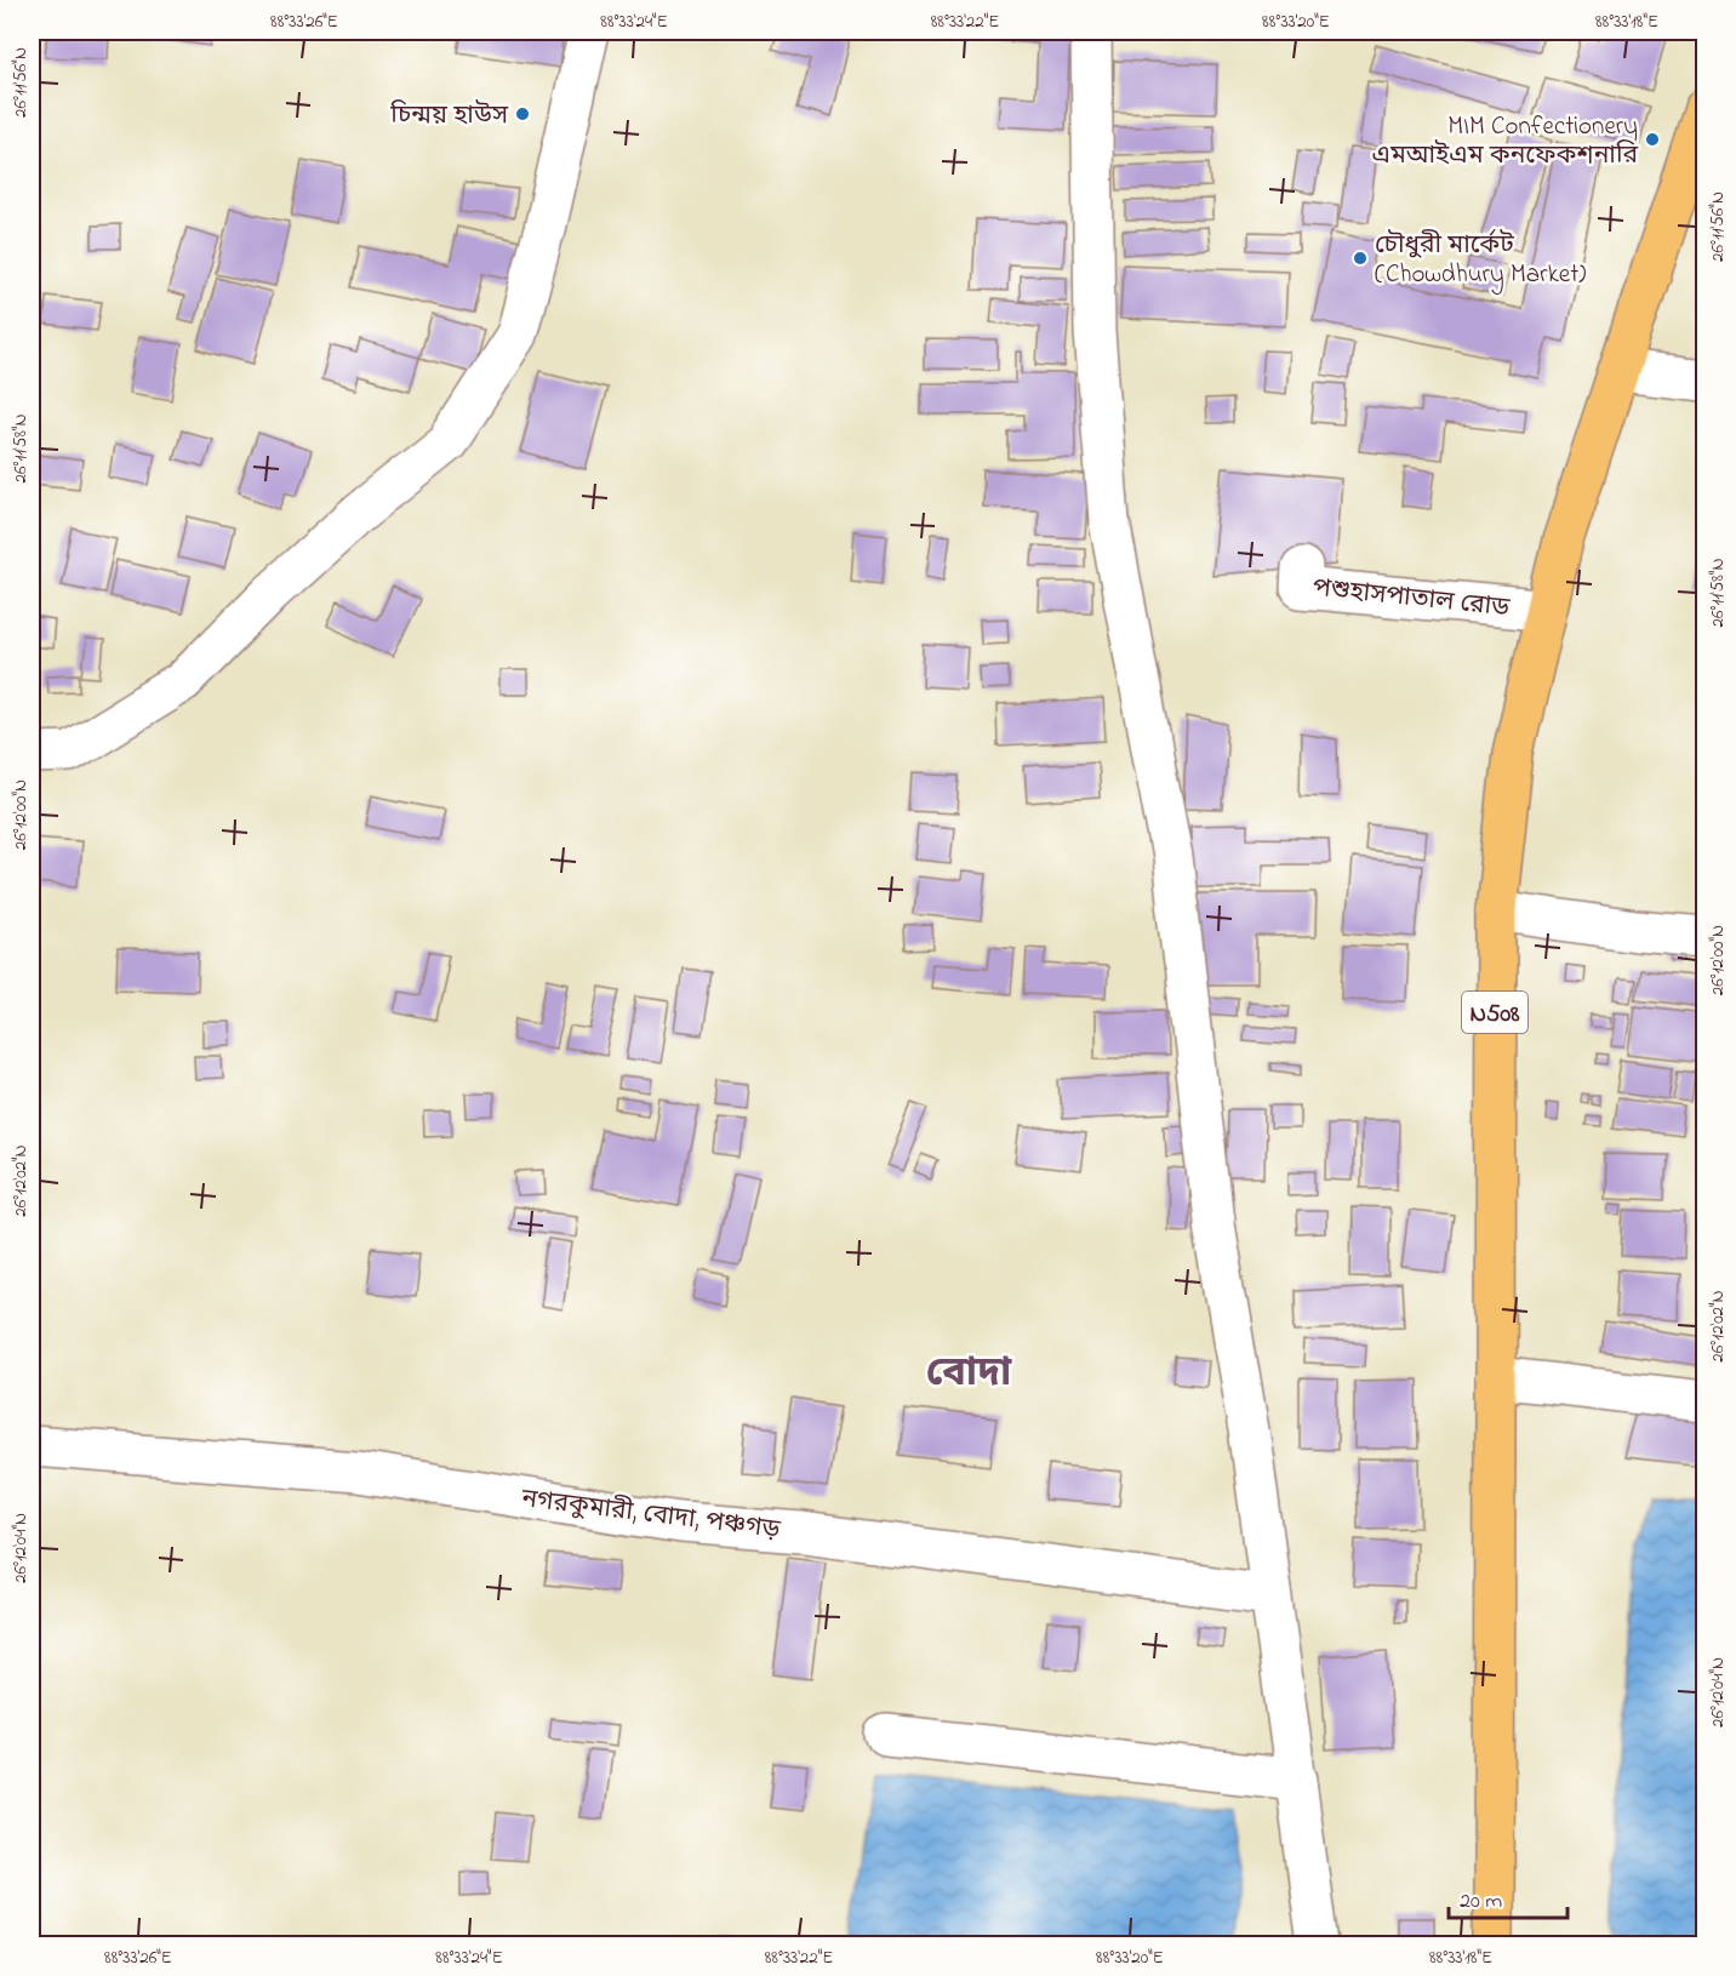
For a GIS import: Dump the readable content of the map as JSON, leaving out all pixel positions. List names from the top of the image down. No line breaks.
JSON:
{"streets":{"highway":["N508"],"street":["পশুহাসপাতাল রোড","নগরকুমারী, বোদা, পঞ্চগড়"]},"districts":["বোদা"],"places":["চিন্ময় হাউস","MIM Confectionery এমআইএম কনফেকশনারি","চৌধুরী মার্কেট (Chowdhury Market)"],"scale_bar":"20 m","coordinates":["88°33'26\"E","88°33'24\"E","88°33'22\"E","88°33'20\"E","88°33'18\"E","26°11'56\"N","26°11'58\"N","26°12'00\"N","26°12'02\"N","26°12'04\"N"]}
